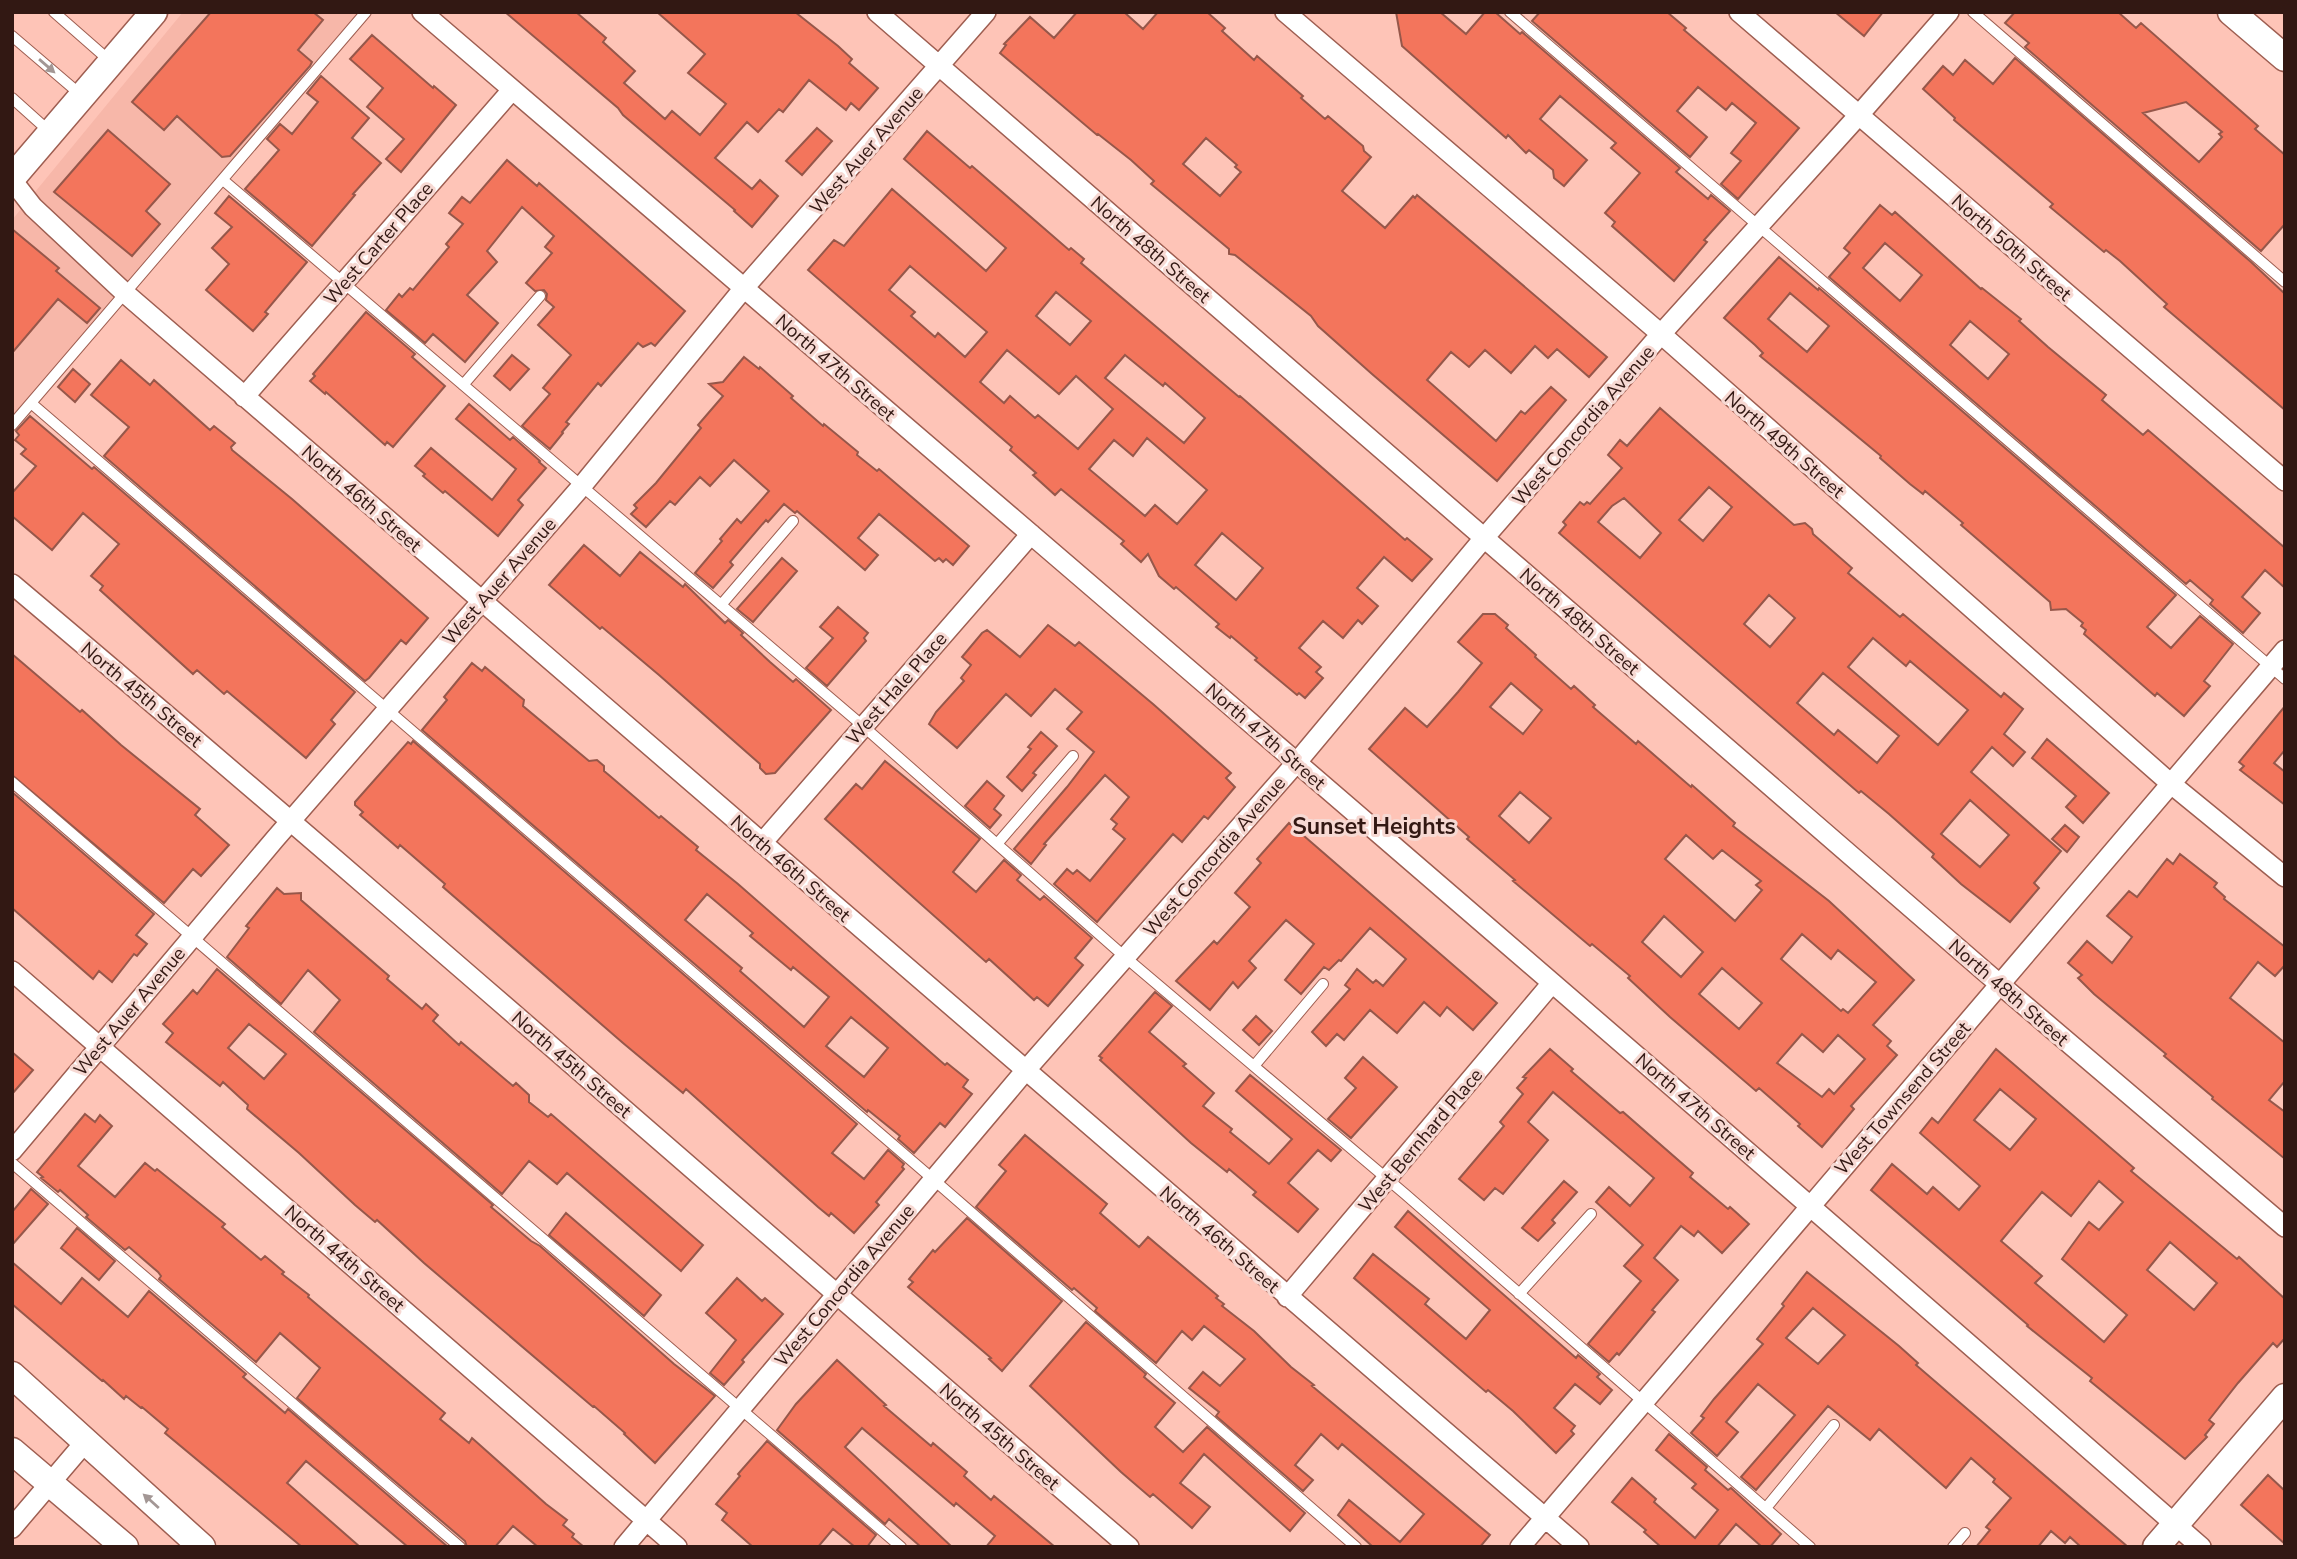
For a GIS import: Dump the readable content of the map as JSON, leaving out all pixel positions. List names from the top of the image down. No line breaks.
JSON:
{"streets":{"street":["West Auer Avenue","West Carter Place","North 50th Street","North 48th Street","North 47th Street","West Concordia Avenue","North 49th Street","North 46th Street","West Hale Place","North 45th Street","West Townsend Street","West Bernhard Place","North 44th Street"]},"crossings":[["West Auer Avenue","North 48th Street"],["West Auer Avenue","North 47th Street"],["West Auer Avenue","North 46th Street"],["West Auer Avenue","North 45th Street"],["West Auer Avenue","North 44th Street"],["West Carter Place","North 47th Street"],["West Carter Place","North 46th Street"],["North 50th Street","West Concordia Avenue"],["North 48th Street","West Concordia Avenue"],["North 48th Street","West Townsend Street"],["North 47th Street","West Concordia Avenue"],["North 47th Street","West Hale Place"],["North 47th Street","West Townsend Street"],["North 47th Street","West Bernhard Place"],["West Concordia Avenue","North 49th Street"],["West Concordia Avenue","North 46th Street"],["West Concordia Avenue","North 45th Street"],["West Concordia Avenue","North 44th Street"],["North 49th Street","West Townsend Street"],["North 46th Street","West Hale Place"],["North 46th Street","West Townsend Street"],["North 46th Street","West Bernhard Place"]],"districts":["Sunset Heights"]}
